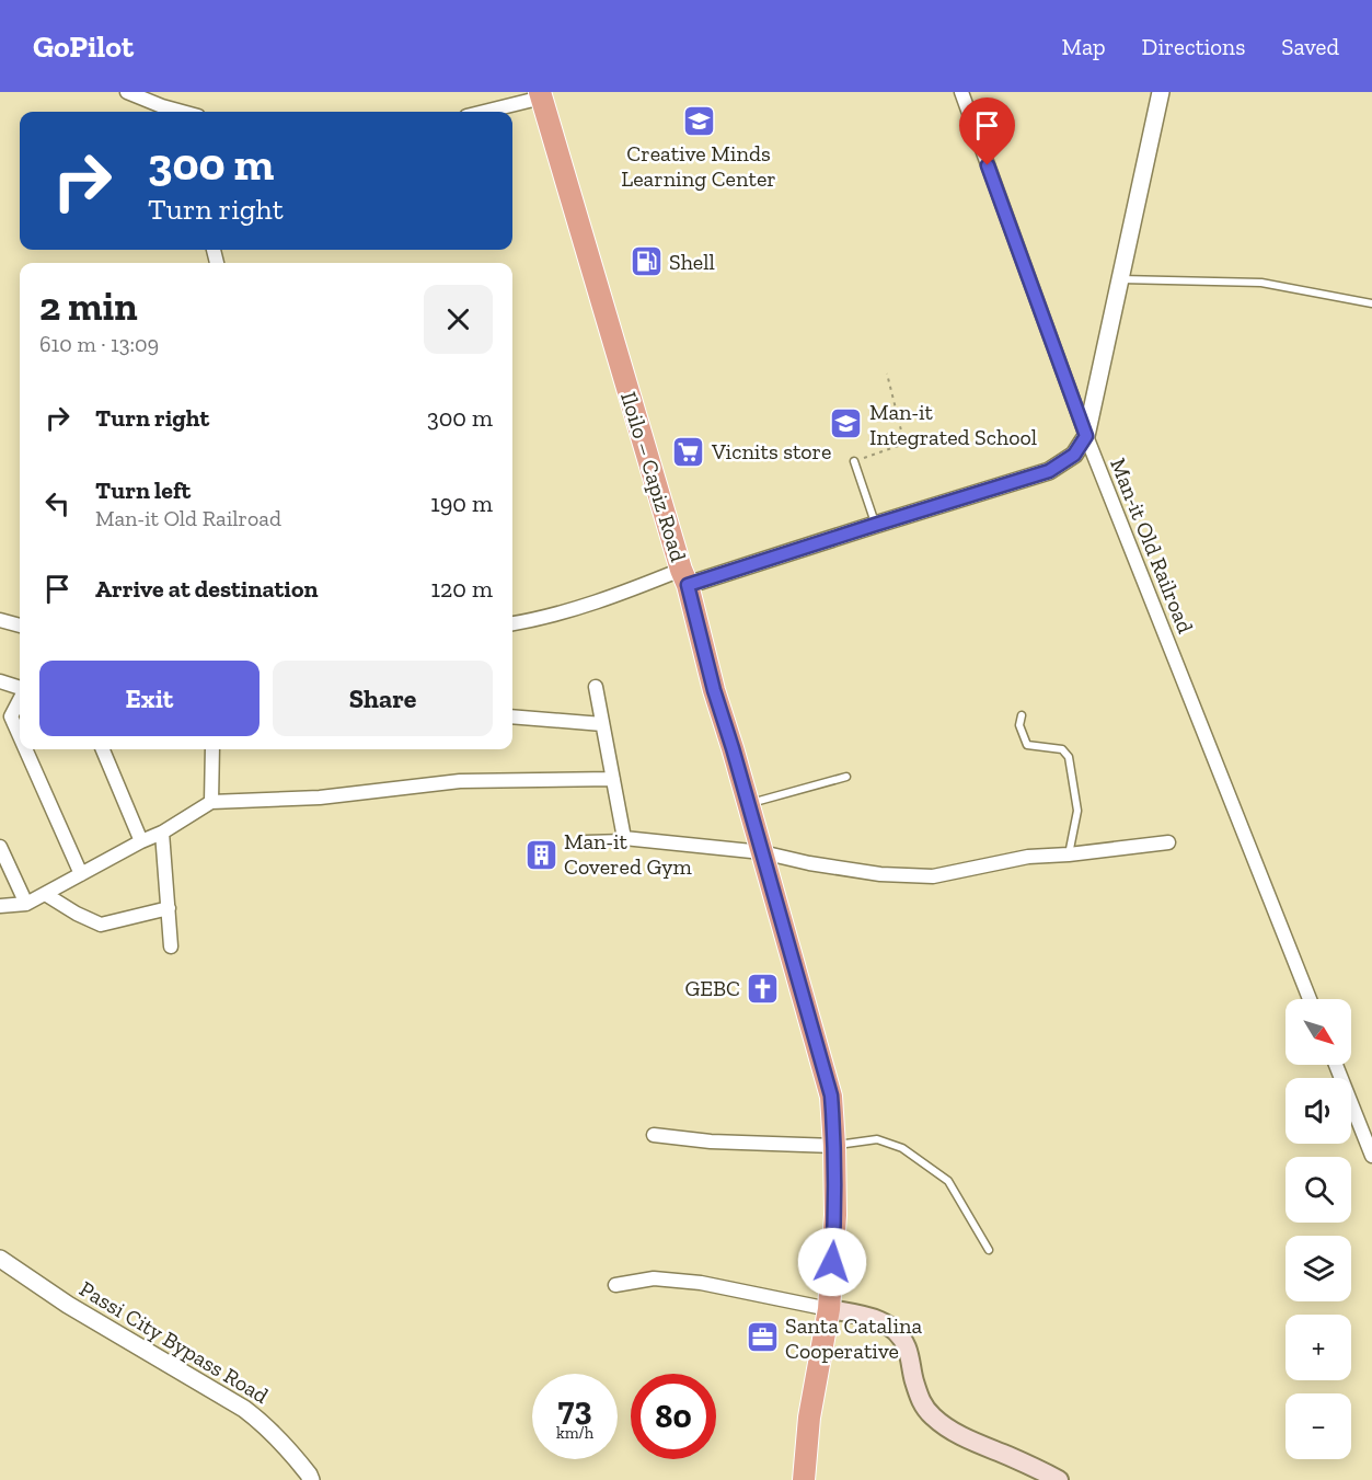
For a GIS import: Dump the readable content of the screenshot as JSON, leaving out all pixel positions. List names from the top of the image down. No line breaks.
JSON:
{"streets":{"highway":["Iloilo – Capiz Road"],"street":["Man-it Old Railroad","Passi City Bypass Road"]},"places":{"school or university":["Creative Minds Learning Center","Man-it Integrated School"],"fuel station":["Shell"],"supermarket":["Vicnits store"],"building":["Man-it Covered Gym"],"church":["GEBC"],"office":["Santa Catalina Cooperative"]},"north":"bottom right","page":{"header":"GoPilot","nav":["Map","Directions","Saved"],"turn":["300 m","Turn right"],"heading":["2 min","610 m · 13:09"],"list":[{"name":"Turn right","value":"300 m"},{"name":"Turn left","note":"Man-it Old Railroad","value":"190 m"},{"name":"Arrive at destination","value":"120 m"}],"buttons":["Exit","Share"],"map_buttons":["+","−"],"speed":"73 km/h","limit":"80"}}
